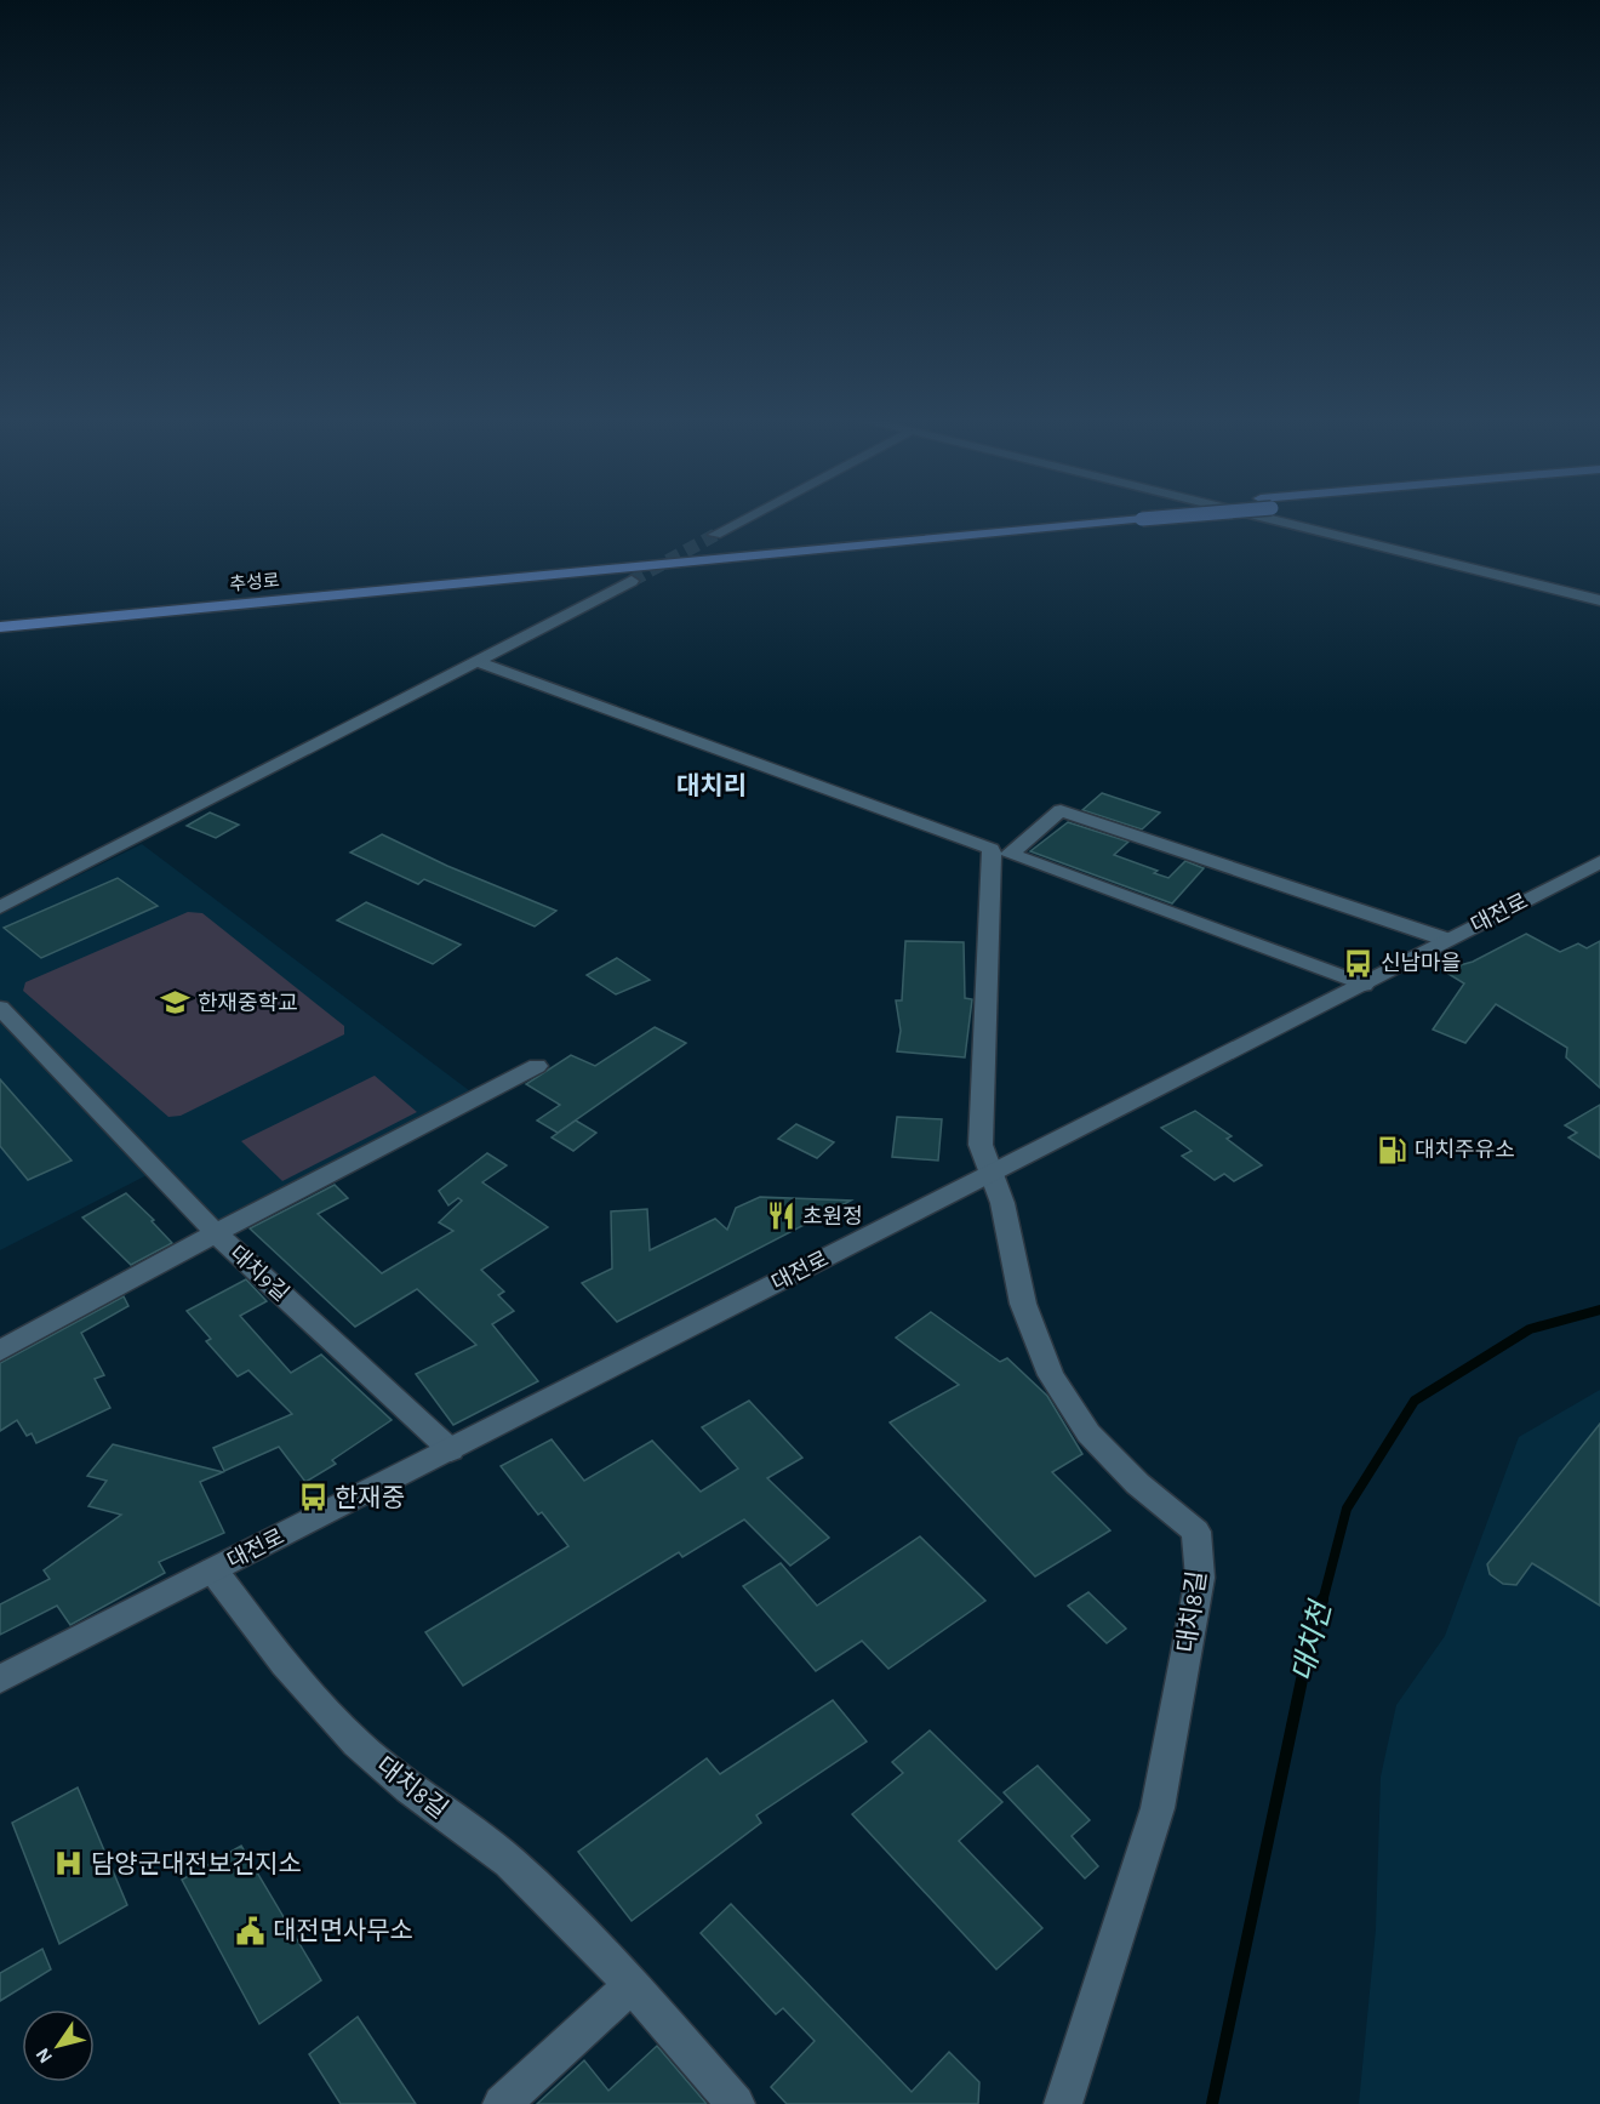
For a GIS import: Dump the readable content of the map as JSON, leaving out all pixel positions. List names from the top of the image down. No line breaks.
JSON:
{"streets":{"main road":["추성로"],"street":["대전로","대치9길","대치8길"]},"crossings":[["대전로","대치9길"],["대전로","대치8길"]],"districts":["대치리"],"water":["대치천"],"places":{"bus stop":["신남마을","한재중"],"school or university":["한재중학교"],"fuel station":["대치주유소"],"restaurant":["초원정"],"hospital":["담양군대전보건지소"],"public building":["대전면사무소"]},"north":"bottom left"}
